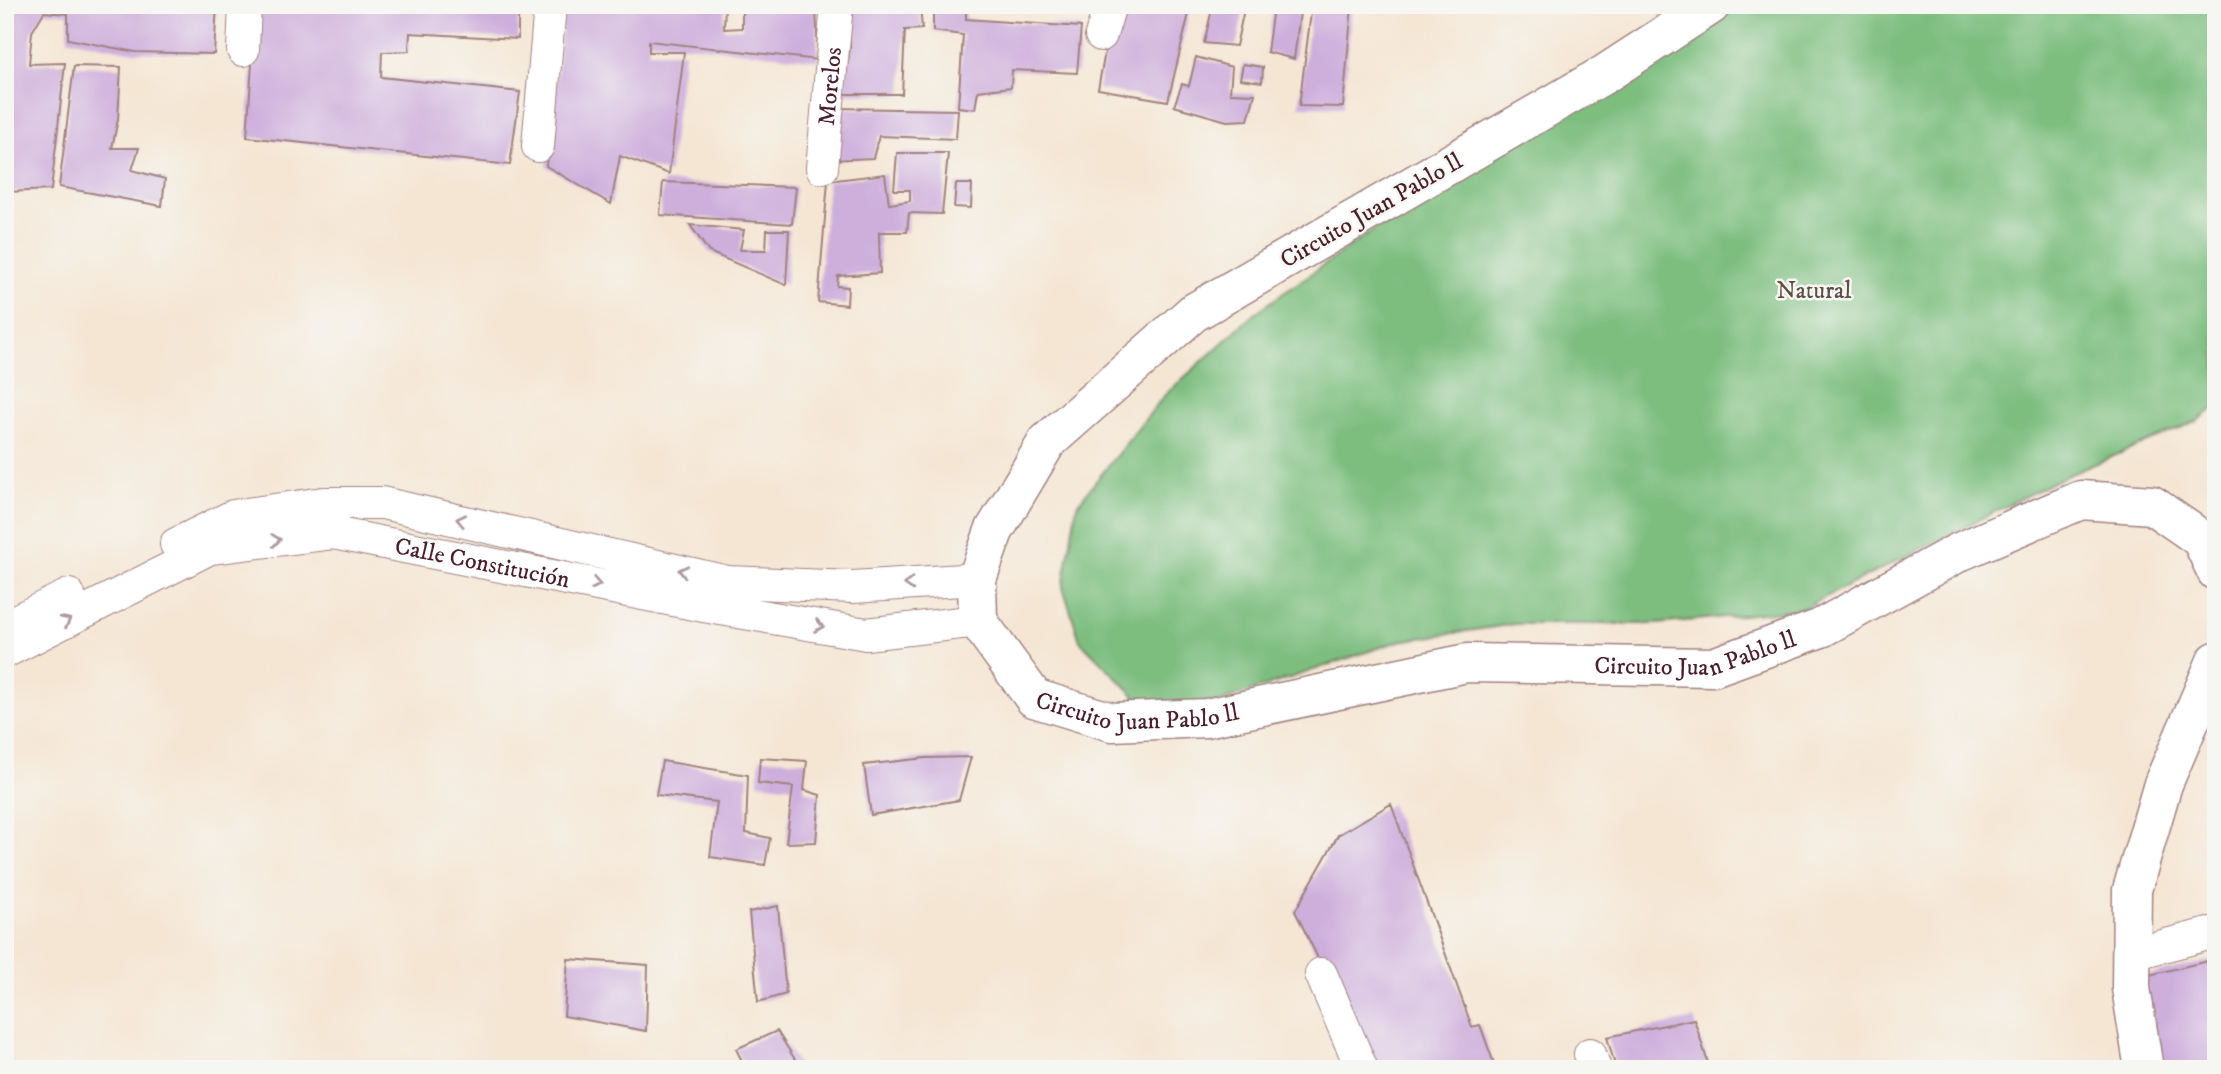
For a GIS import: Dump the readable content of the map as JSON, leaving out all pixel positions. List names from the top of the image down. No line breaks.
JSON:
{"streets":{"main road":["Circuito Juan Pablo ll"],"street":["Morelos","Calle Constitución"]},"crossings":[["Circuito Juan Pablo ll","Calle Constitución"]],"parks":["Natural"]}
